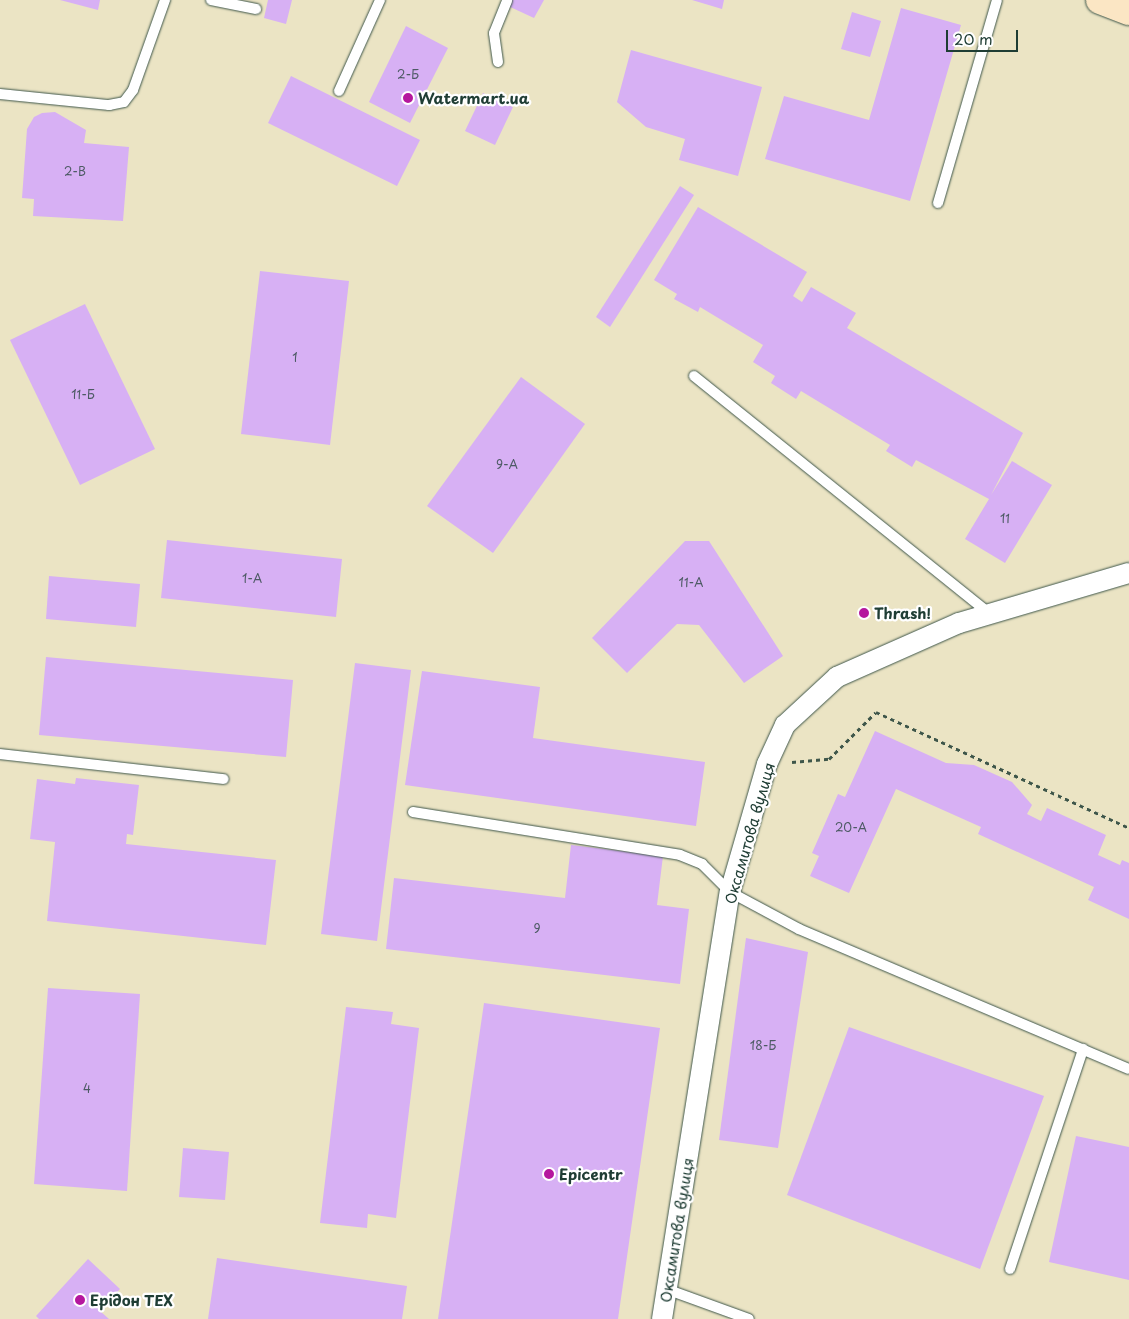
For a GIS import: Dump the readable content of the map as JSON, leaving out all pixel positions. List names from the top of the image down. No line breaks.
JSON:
{"streets":{"street":["Оксамитова вулиця"]},"places":["Watermart.ua","Thrash!","Epicentr","Ерідон ТЕХ"],"house_numbers":["2-Б","2-В","1","11-Б","9-А","11","1-А","11-А","20-А","9","18-Б","4"],"scale_bar":"20 m"}
